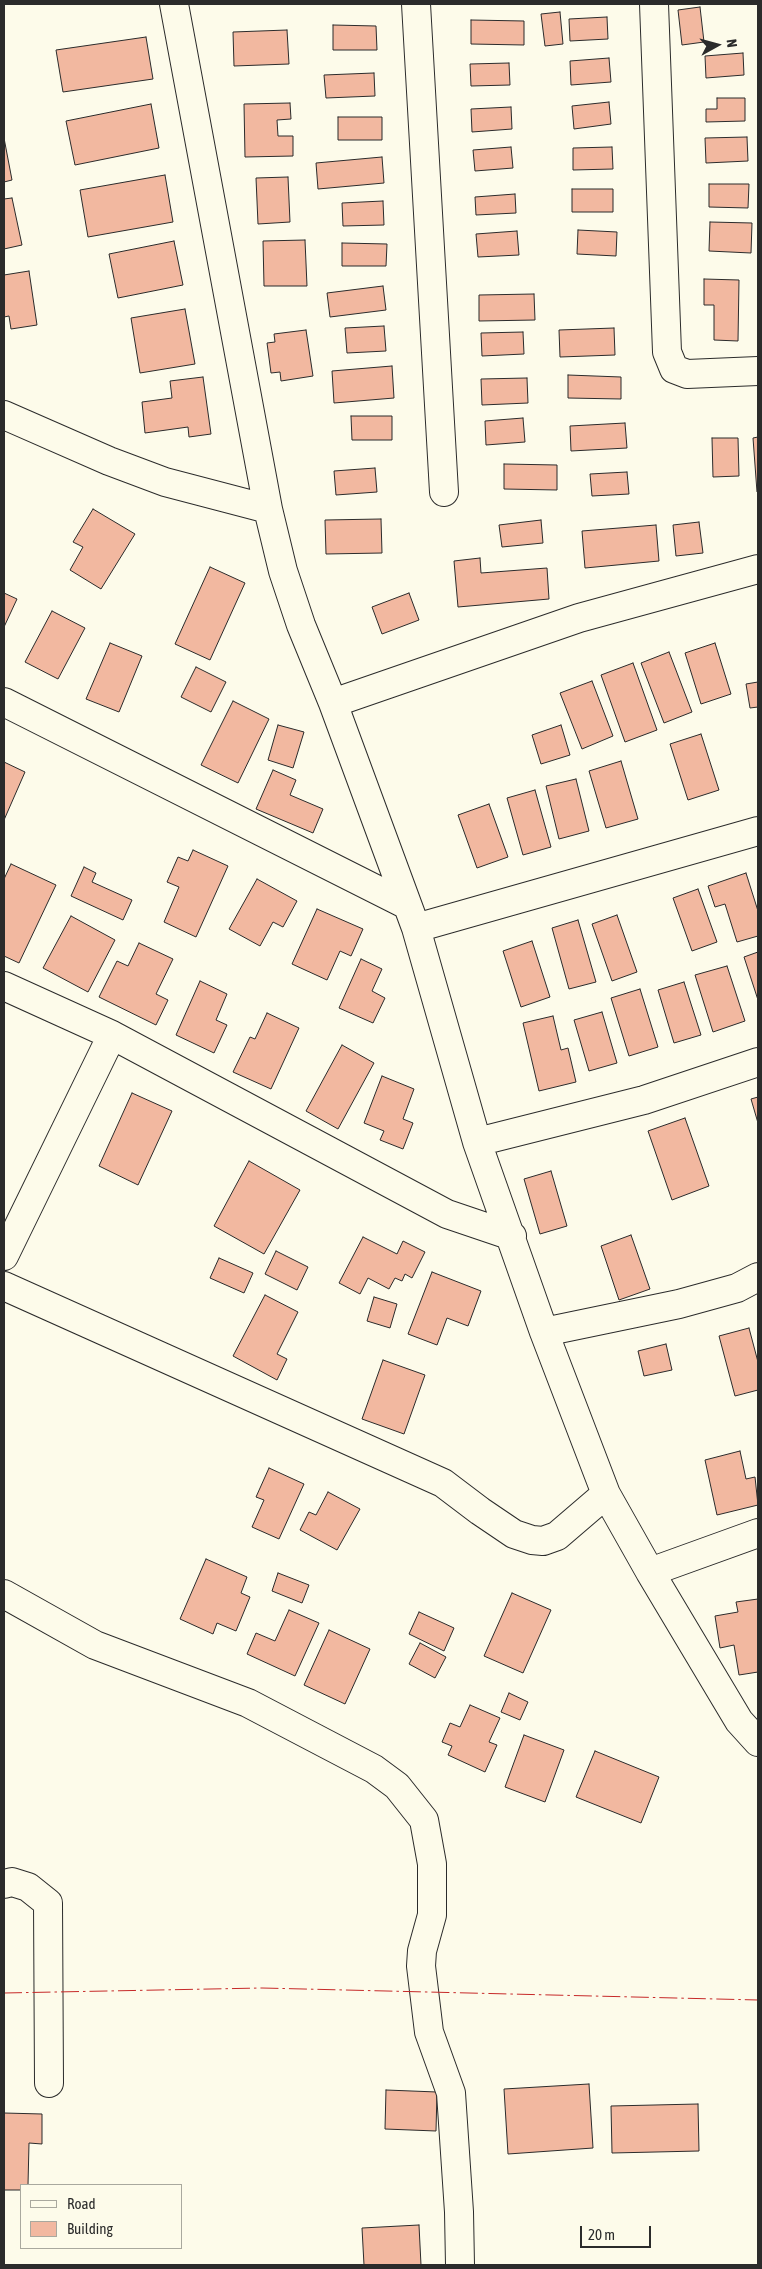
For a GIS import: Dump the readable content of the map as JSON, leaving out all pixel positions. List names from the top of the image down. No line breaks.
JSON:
{"legend":["Road","Building"],"scale_bar":"20 m","north":"right"}
